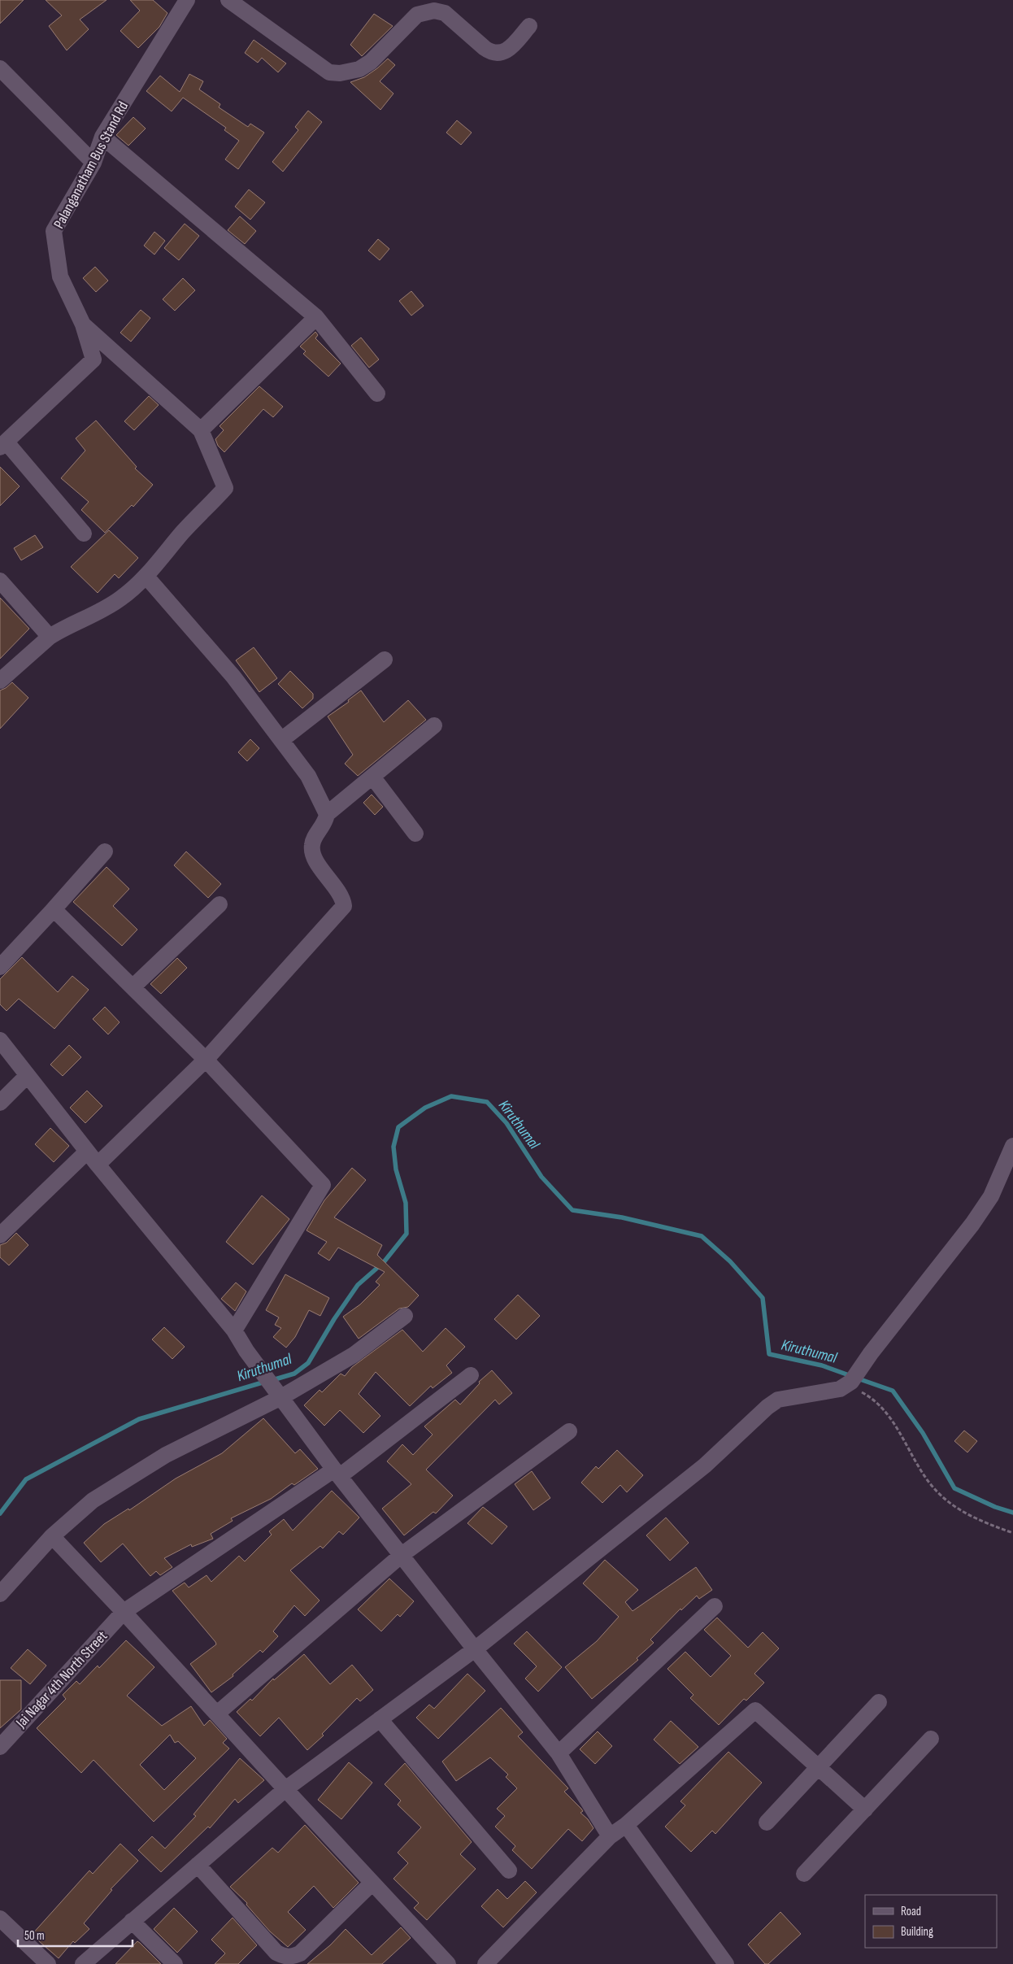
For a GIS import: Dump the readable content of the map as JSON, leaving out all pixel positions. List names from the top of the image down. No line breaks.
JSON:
{"streets":{"street":["Palanganatham Bus Stand Rd","Jai Nagar 4th North Street"]},"water":["Kiruthumal"],"legend":["Road","Building"],"scale_bar":"50 m"}
